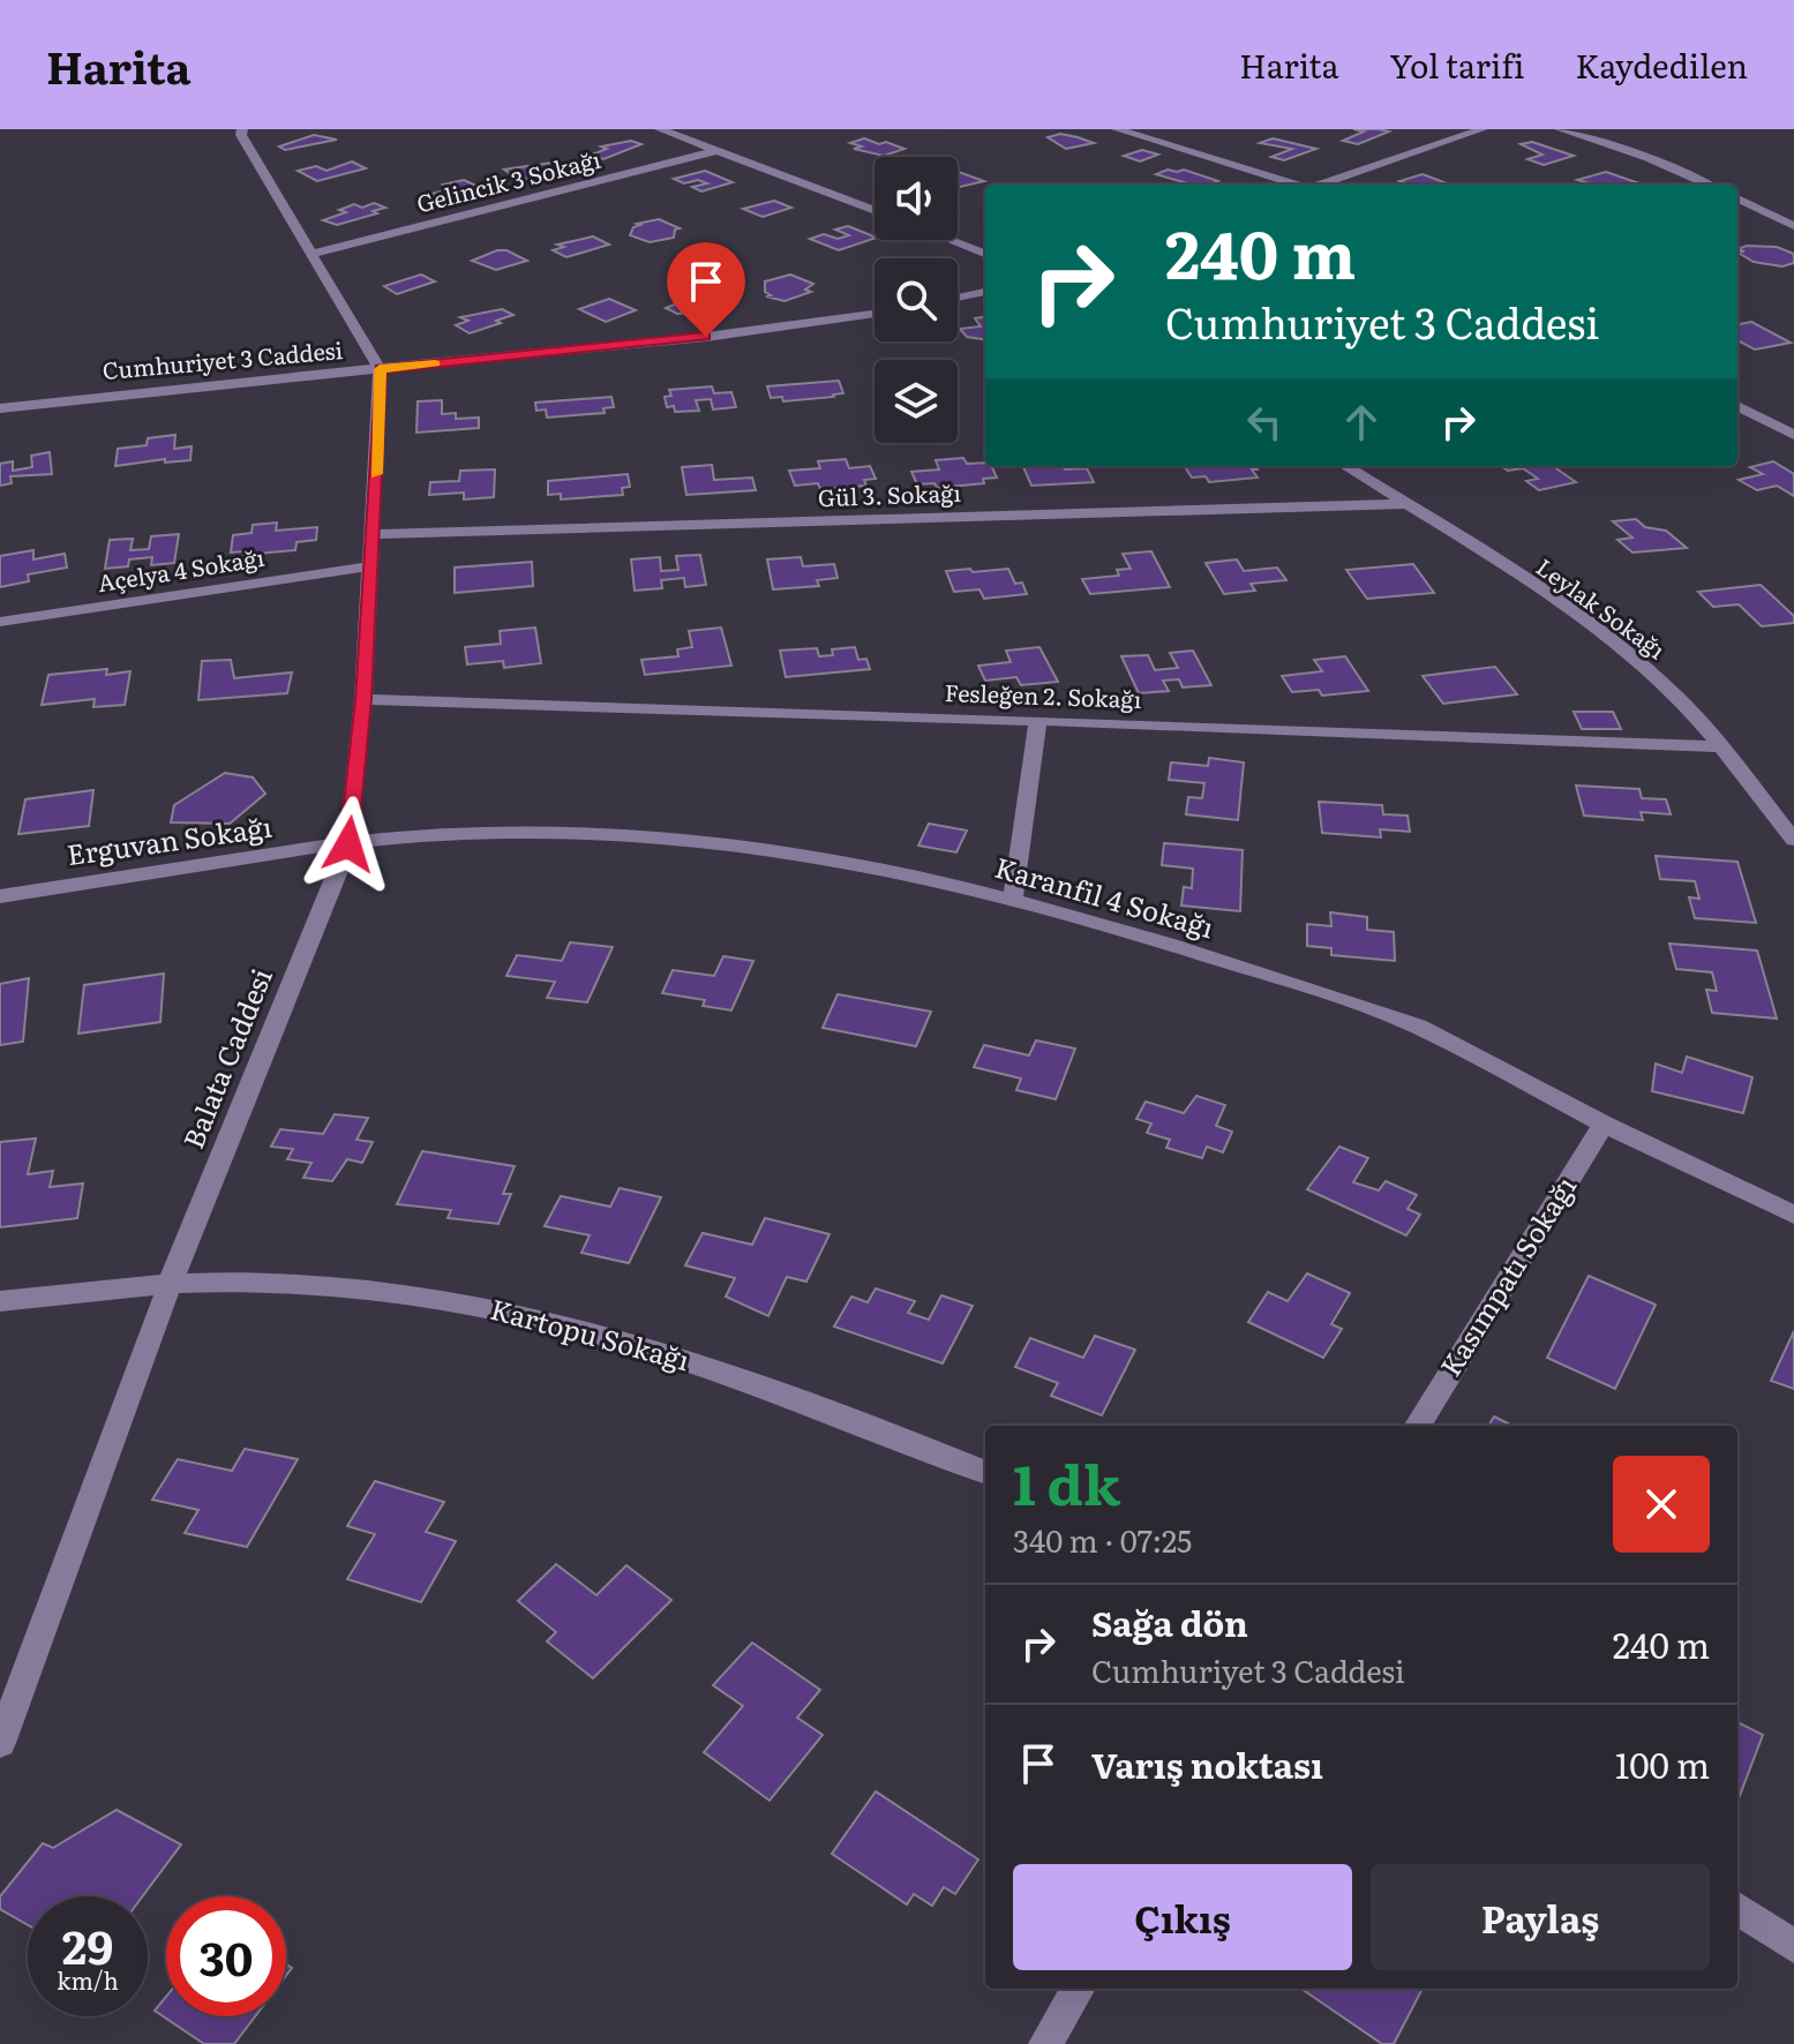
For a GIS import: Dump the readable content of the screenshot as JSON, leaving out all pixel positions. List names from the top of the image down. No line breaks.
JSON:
{"streets":{"street":["Gelincik 3 Sokağı","Cumhuriyet 3 Caddesi","Gül 3. Sokağı","Açelya 4 Sokağı","Leylak Sokağı","Fesleğen 2. Sokağı","Erguvan Sokağı","Karanfil 4 Sokağı","Balata Caddesi","Kasımpatı Sokağı","Kartopu Sokağı"]},"crossings":[["Cumhuriyet 3 Caddesi","Balata Caddesi"],["Gül 3. Sokağı","Leylak Sokağı"],["Gül 3. Sokağı","Balata Caddesi"],["Açelya 4 Sokağı","Balata Caddesi"],["Leylak Sokağı","Fesleğen 2. Sokağı"],["Fesleğen 2. Sokağı","Balata Caddesi"],["Erguvan Sokağı","Karanfil 4 Sokağı"],["Erguvan Sokağı","Balata Caddesi"],["Karanfil 4 Sokağı","Balata Caddesi"],["Karanfil 4 Sokağı","Kasımpatı Sokağı"],["Balata Caddesi","Kartopu Sokağı"]],"page":{"header":"Harita","nav":["Harita","Yol tarifi","Kaydedilen"],"turn":["240 m","Cumhuriyet 3 Caddesi"],"heading":["1 dk","340 m · 07:25"],"list":[{"name":"Sağa dön","note":"Cumhuriyet 3 Caddesi","value":"240 m"},{"name":"Varış noktası","value":"100 m"}],"buttons":["Çıkış","Paylaş"],"speed":"29 km/h","limit":"30"}}
